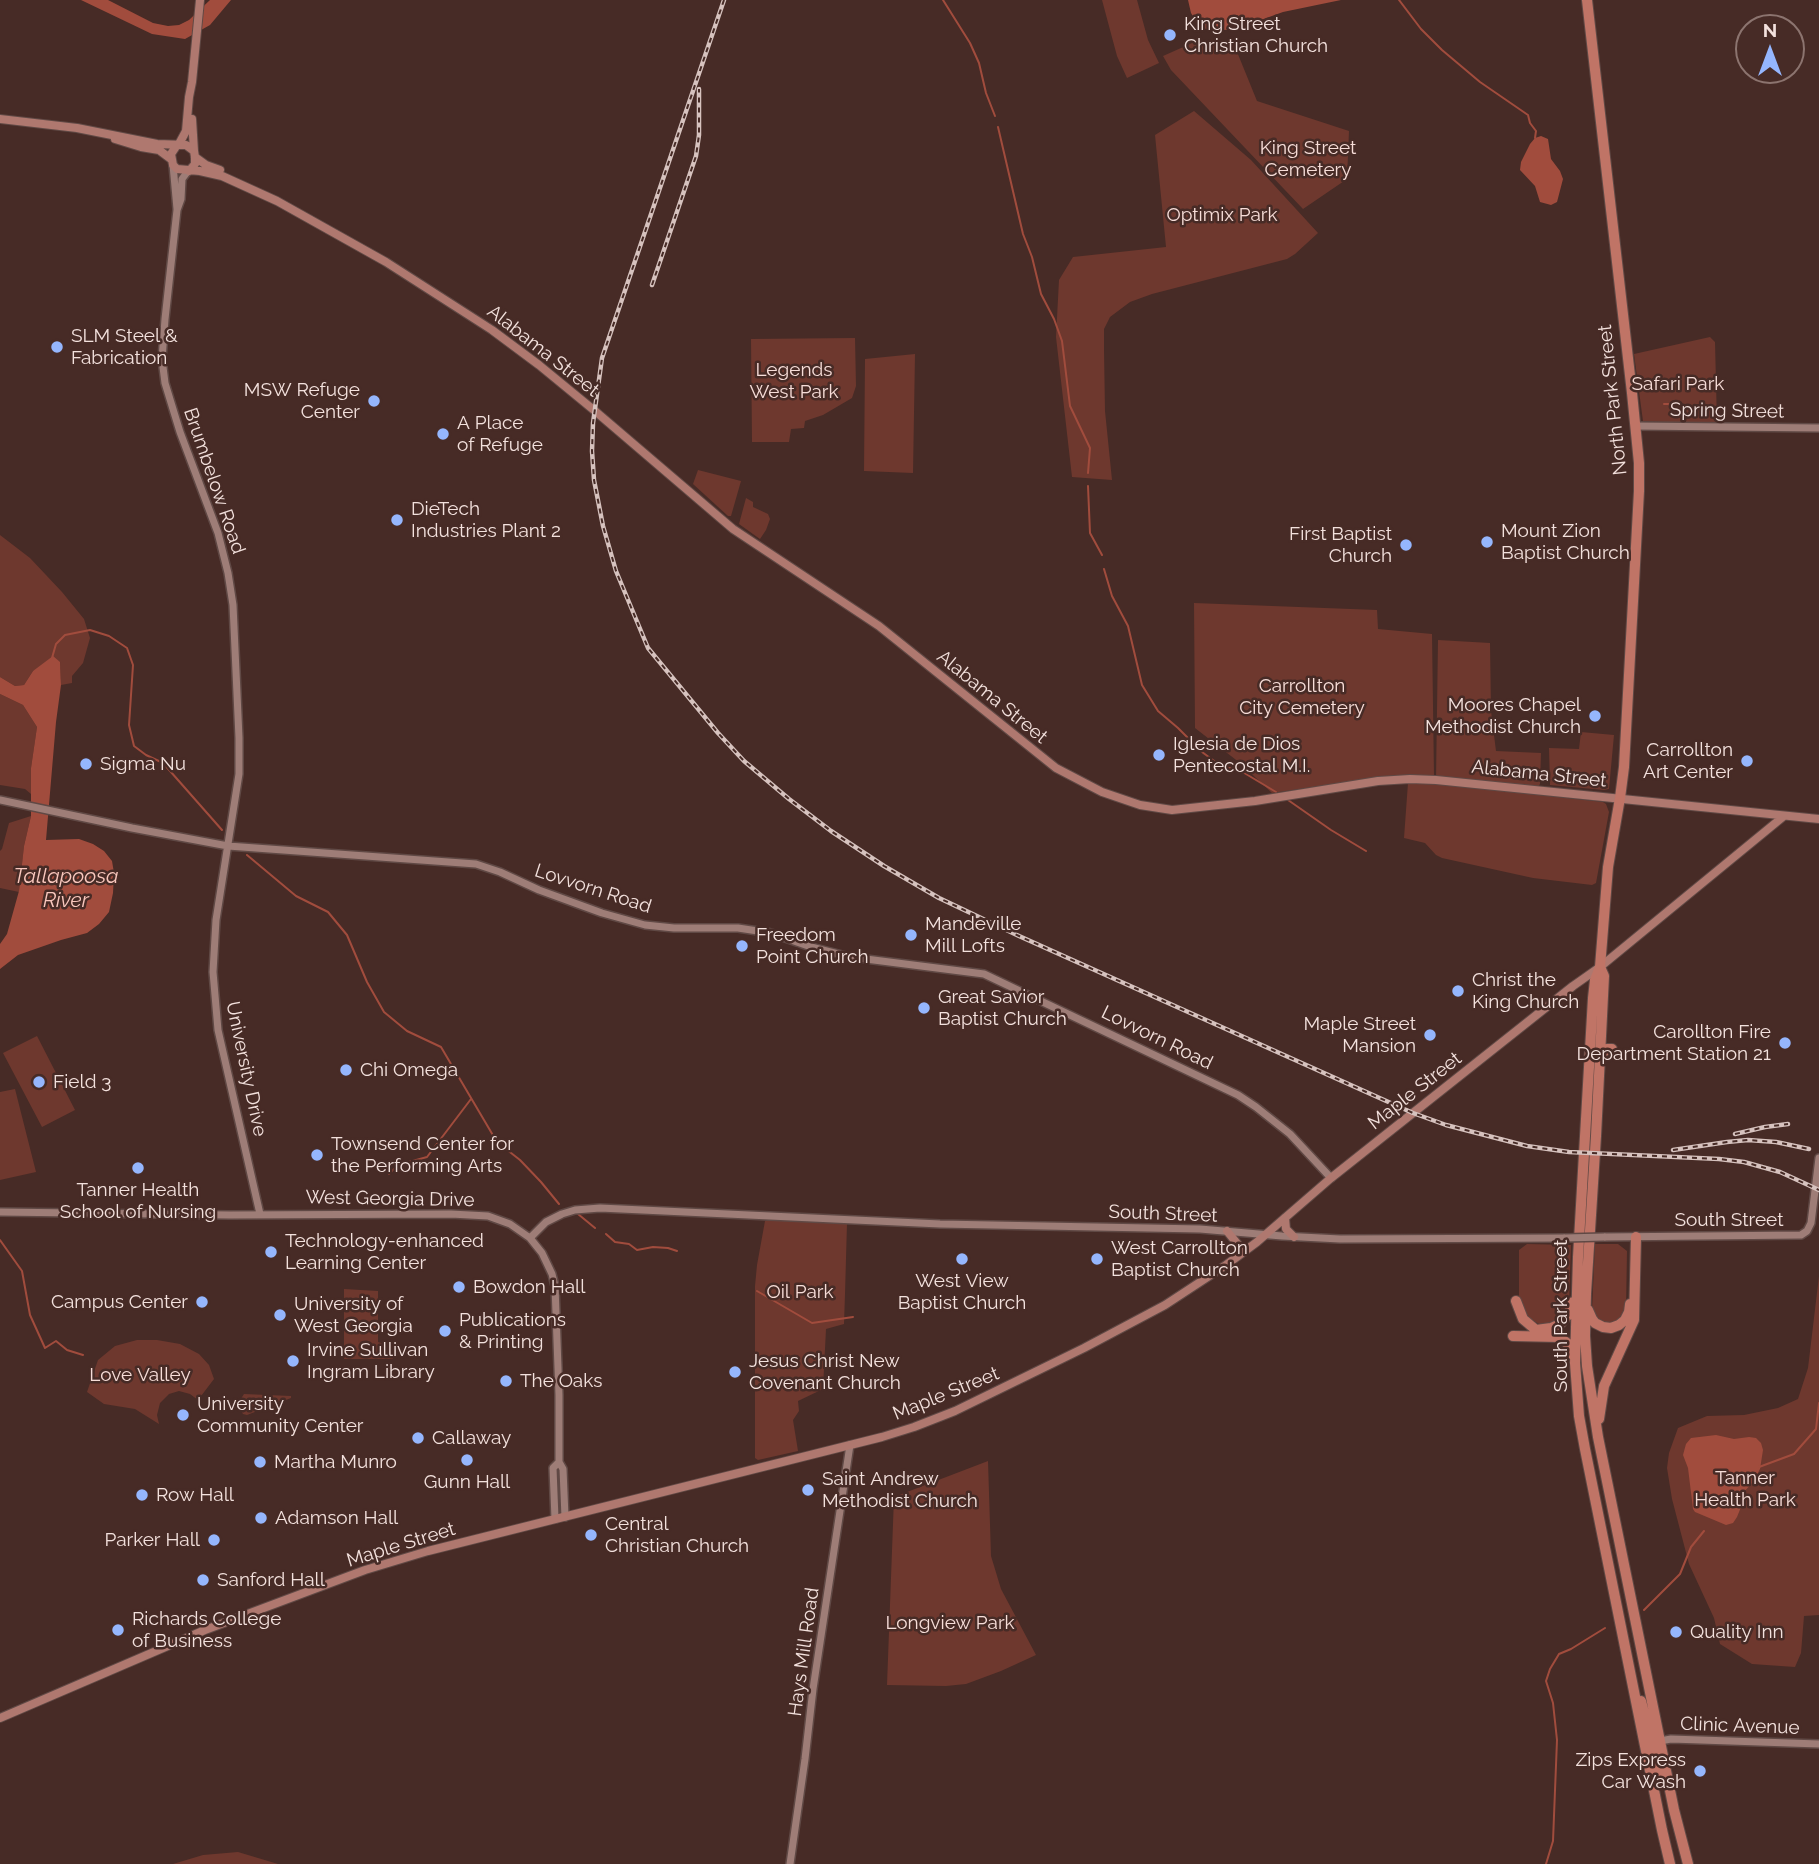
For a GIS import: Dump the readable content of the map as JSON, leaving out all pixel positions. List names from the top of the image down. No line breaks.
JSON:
{"streets":{"main road":["Alabama Street","North Park Street","Maple Street","South Park Street"],"street":["Spring Street","Brumbelow Road","Lovvorn Road","University Drive","West Georgia Drive","South Street","Hays Mill Road","Clinic Avenue"]},"crossings":[["Alabama Street","North Park Street"],["Alabama Street","Brumbelow Road"],["Alabama Street","Maple Street"],["Alabama Street","South Park Street"],["North Park Street","Spring Street"],["North Park Street","South Park Street"],["Brumbelow Road","Lovvorn Road"],["Brumbelow Road","University Drive"],["Lovvorn Road","University Drive"],["Lovvorn Road","Maple Street"],["University Drive","West Georgia Drive"],["Maple Street","West Georgia Drive"],["Maple Street","South Street"],["Maple Street","South Park Street"],["Maple Street","Hays Mill Road"],["West Georgia Drive","South Street"],["South Park Street","Clinic Avenue"]],"water":["Tallapoosa River"],"parks":["King Street Cemetery","Optimix Park","Legends West Park","Safari Park","Carrollton City Cemetery","Oil Park","Love Valley","Tanner Health Park","Longview Park"],"places":["King Street Christian Church","SLM Steel & Fabrication","MSW Refuge Center","A Place of Refuge","DieTech Industries Plant 2","Mount Zion Baptist Church","First Baptist Church","Moores Chapel Methodist Church","Iglesia de Dios Pentecostal M.I.","Carrollton Art Center","Sigma Nu","Mandeville Mill Lofts","Freedom Point Church","Christ the King Church","Great Savior Baptist Church","Maple Street Mansion","Carollton Fire Department Station 21","Chi Omega","Field 3","Townsend Center for the Performing Arts","Tanner Health School of Nursing","Technology-enhanced Learning Center","West View Baptist Church","West Carrollton Baptist Church","Bowdon Hall","Campus Center","University of West Georgia","Publications & Printing","Irvine Sullivan Ingram Library","Jesus Christ New Covenant Church","The Oaks","University Community Center","Callaway","Gunn Hall","Martha Munro","Saint Andrew Methodist Church","Row Hall","Adamson Hall","Central Christian Church","Parker Hall","Sanford Hall","Richards College of Business","Quality Inn","Zips Express Car Wash"],"north":"top"}
